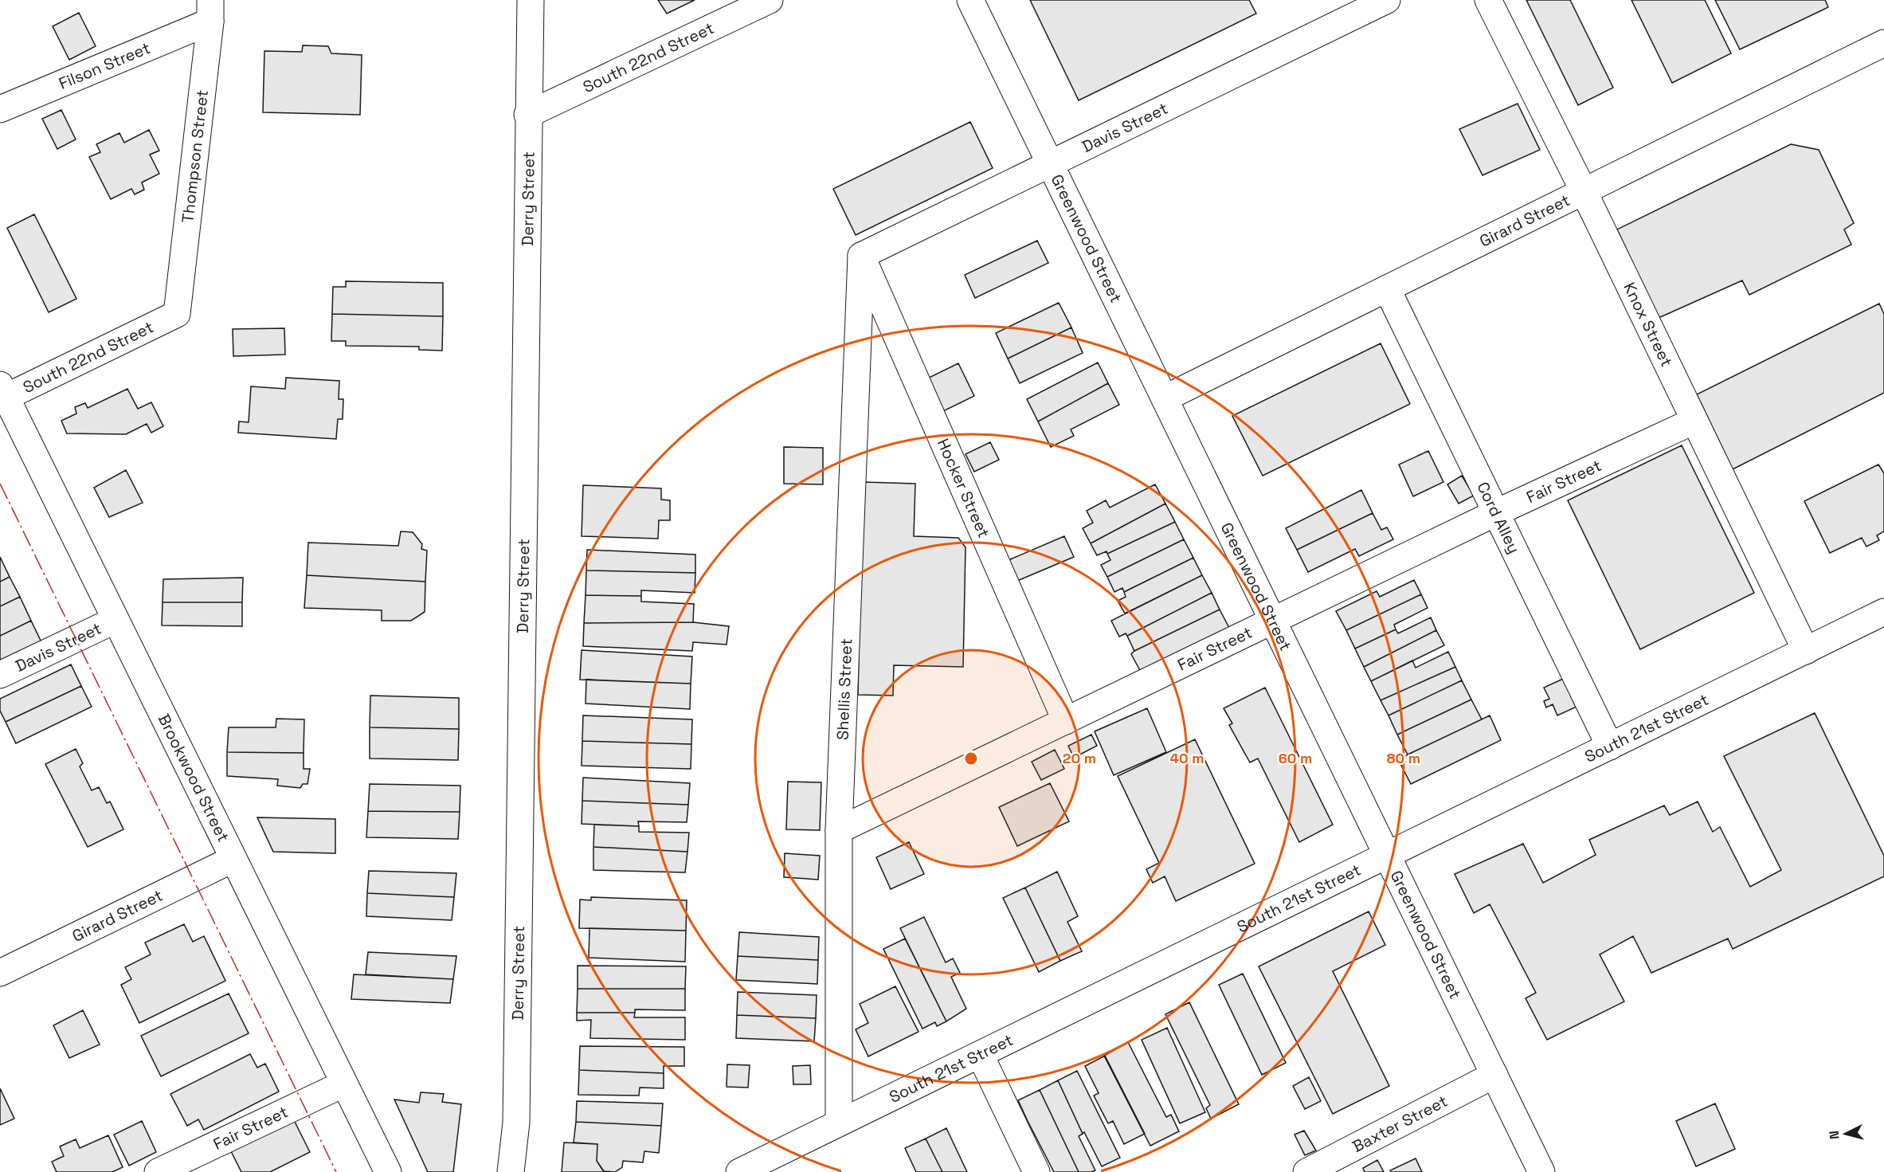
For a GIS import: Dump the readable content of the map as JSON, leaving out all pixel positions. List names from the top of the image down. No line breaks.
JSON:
{"streets":{"street":["South 22nd Street","Filson Street","Davis Street","Thompson Street","Derry Street","Girard Street","Greenwood Street","Knox Street","Fair Street","Hocker Street","Cord Alley","Shellis Street","South 21st Street","Brookwood Street","Baxter Street"]},"crossings":[["South 22nd Street","Thompson Street"],["South 22nd Street","Derry Street"],["South 22nd Street","Brookwood Street"],["Filson Street","Thompson Street"],["Davis Street","Greenwood Street"],["Davis Street","Hocker Street"],["Davis Street","Shellis Street"],["Davis Street","Brookwood Street"],["Girard Street","Greenwood Street"],["Girard Street","Knox Street"],["Girard Street","Cord Alley"],["Girard Street","Brookwood Street"],["Greenwood Street","Fair Street"],["Greenwood Street","South 21st Street"],["Greenwood Street","Baxter Street"],["Knox Street","Fair Street"],["Knox Street","South 21st Street"],["Fair Street","Hocker Street"],["Fair Street","Cord Alley"],["Fair Street","Shellis Street"],["Fair Street","Brookwood Street"],["Hocker Street","Shellis Street"],["Cord Alley","South 21st Street"],["Shellis Street","South 21st Street"]],"north":"left","rings":["20 m","40 m","60 m","80 m"]}
